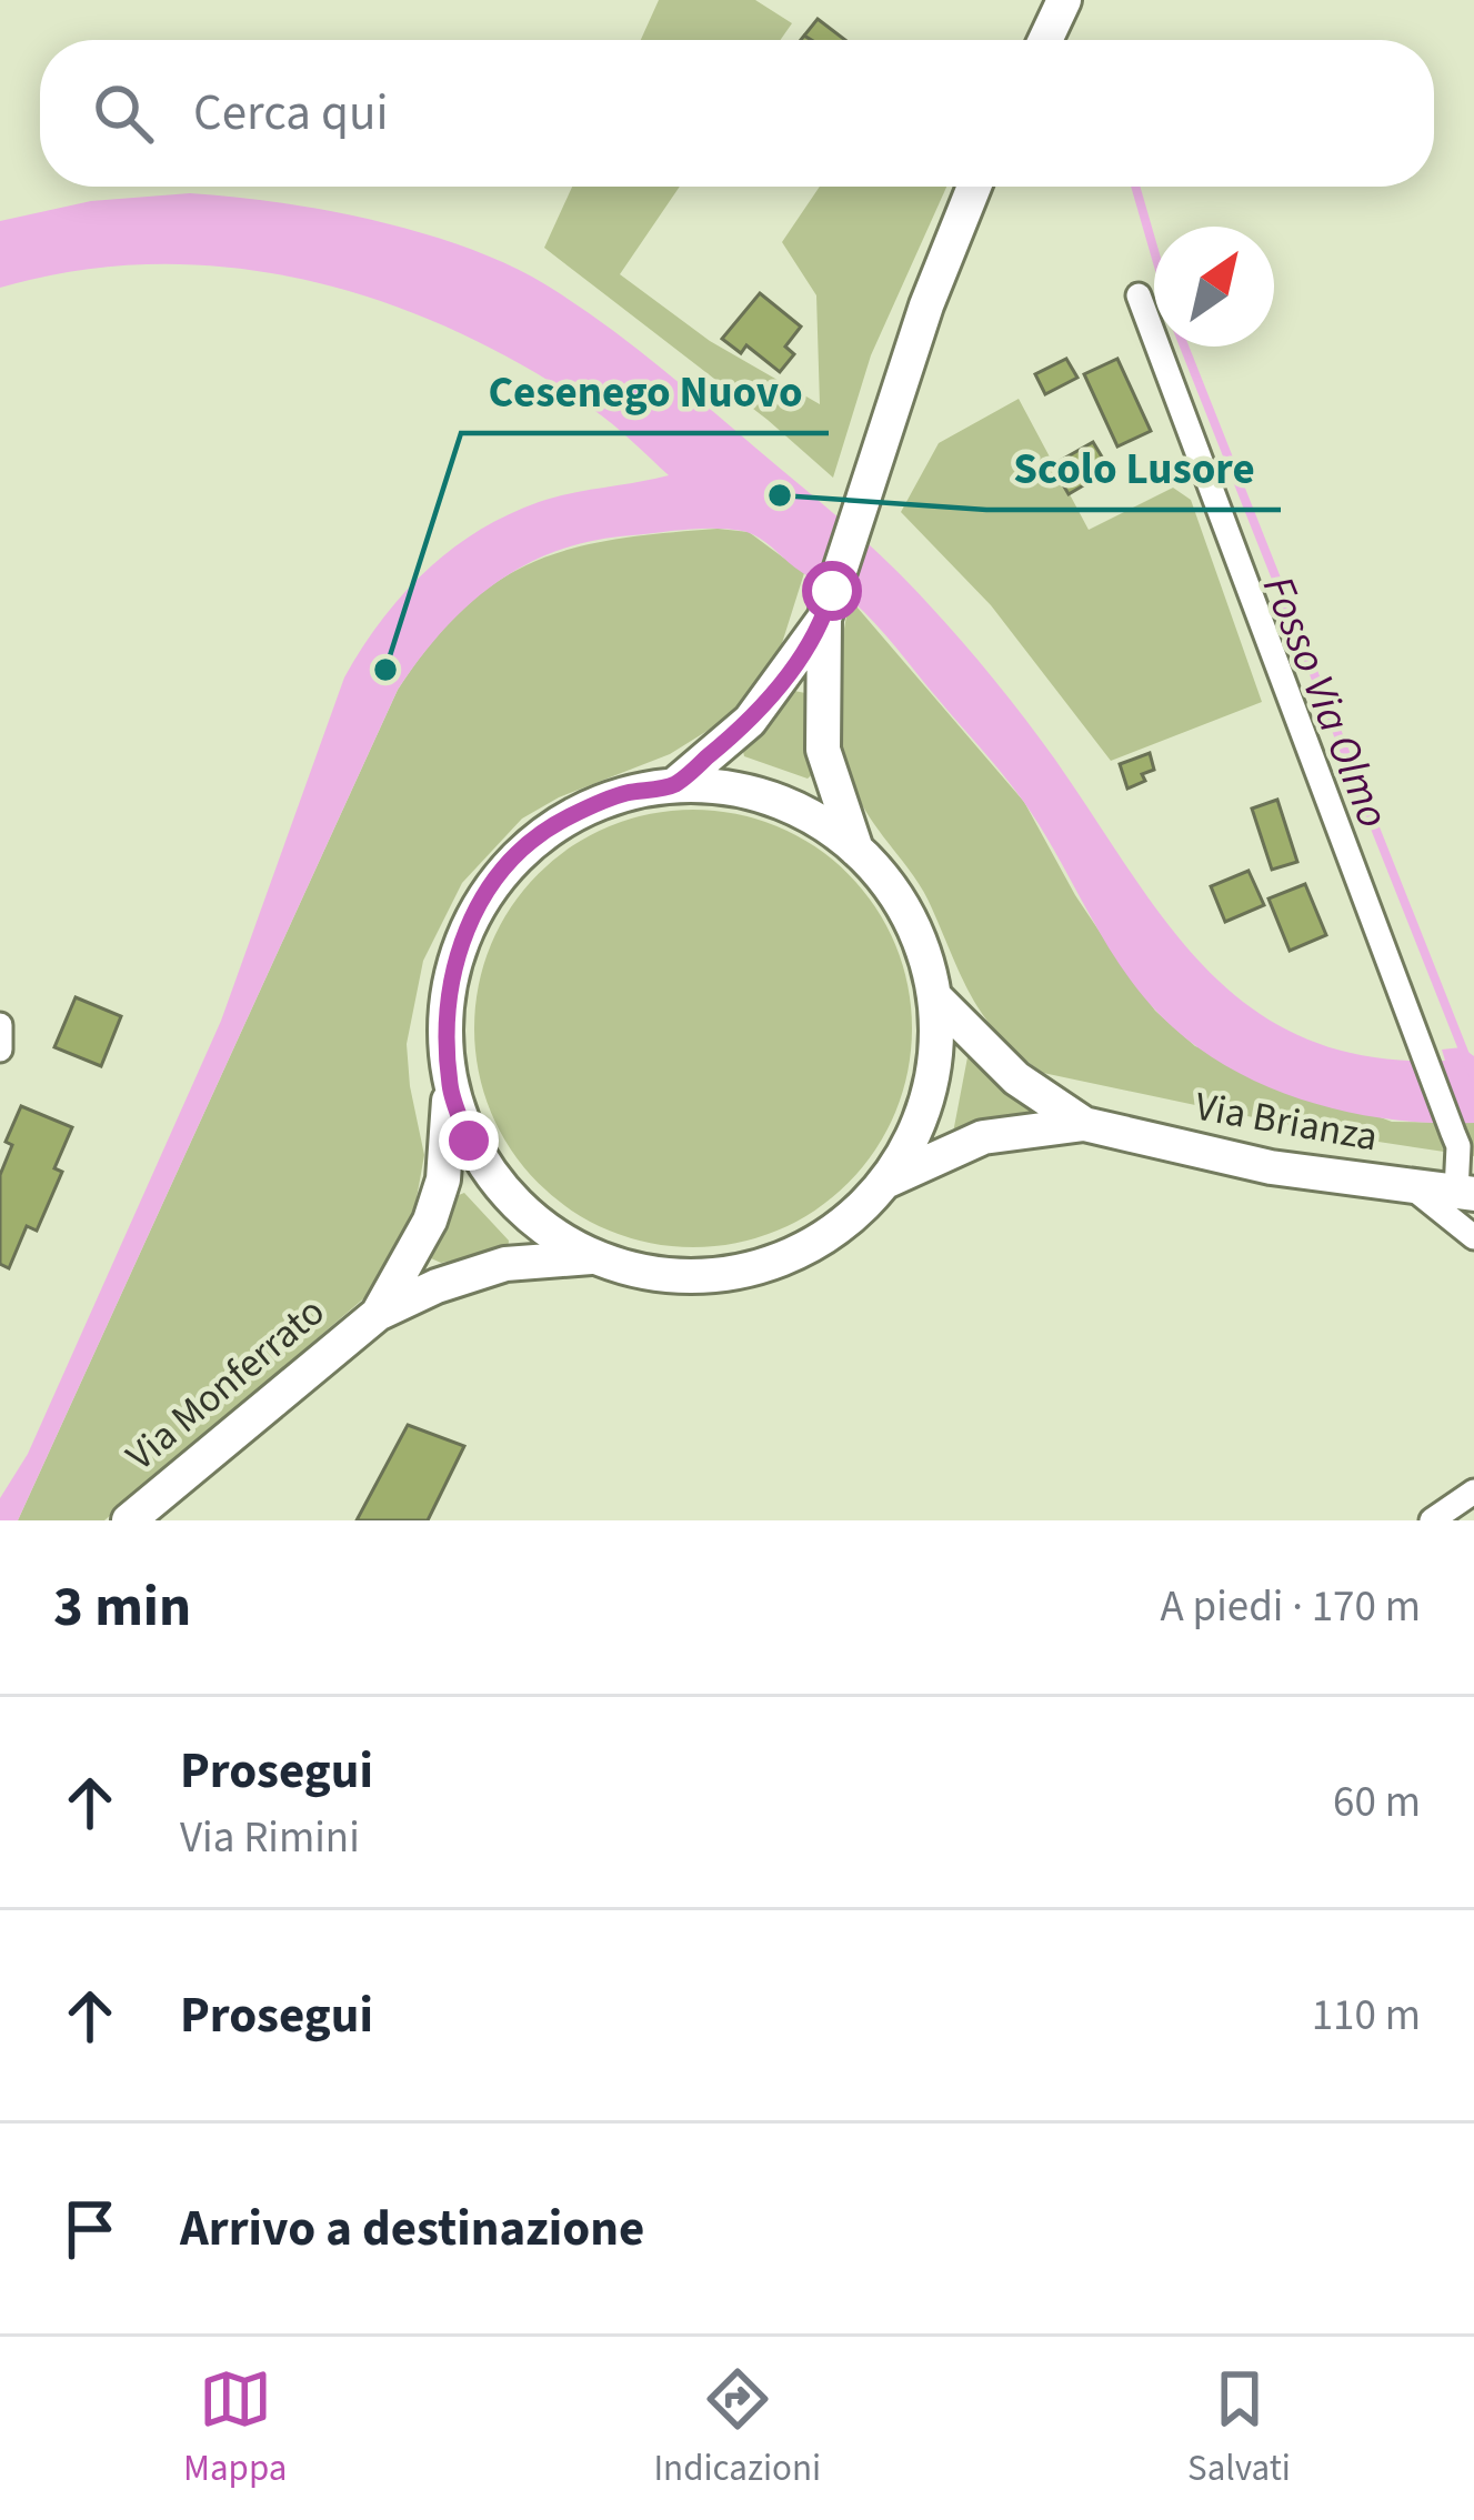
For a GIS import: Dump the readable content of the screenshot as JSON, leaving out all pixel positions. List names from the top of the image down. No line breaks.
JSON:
{"streets":{"main road":["Via Brianza","Via Monferrato"]},"water":["Fosso Via Olmo"],"places":["Scolo Lusore","Cesenego Nuovo"],"north":"top right","page":{"search":"Cerca qui","heading":["3 min","A piedi · 170 m"],"list":[["Prosegui","Via Rimini","60 m"],["Prosegui","110 m"],"Arrivo a destinazione"],"nav":["Mappa","Indicazioni","Salvati"]}}
